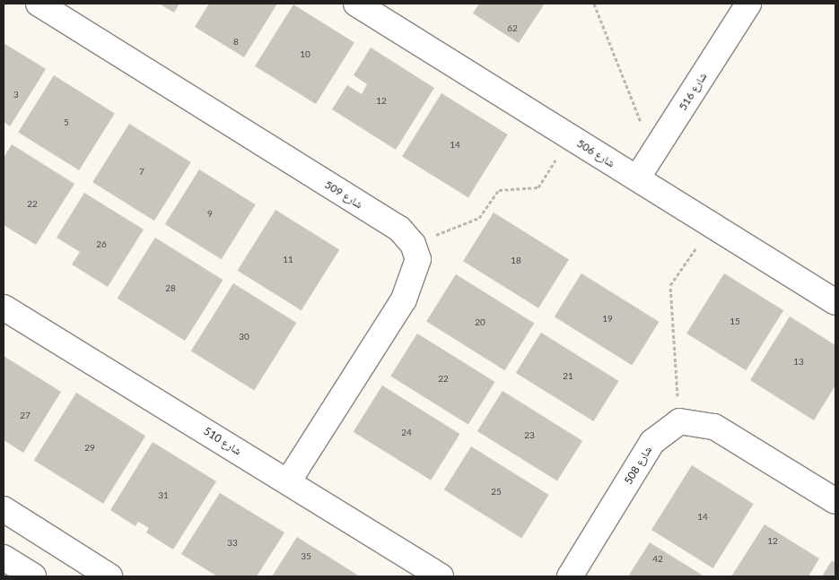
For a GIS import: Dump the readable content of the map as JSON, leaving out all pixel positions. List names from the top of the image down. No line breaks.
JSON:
{"streets":{"street":["شارع 516","شارع 506","شارع 509","شارع 510","شارع 508"]},"crossings":[["شارع 516","شارع 506"]],"house_numbers":["62","8","10","3","12","5","14","7","22","9","26","11","18","28","19","15","20","30","13","21","22","27","24","23","29","25","31","14","12","33","35","42"]}
